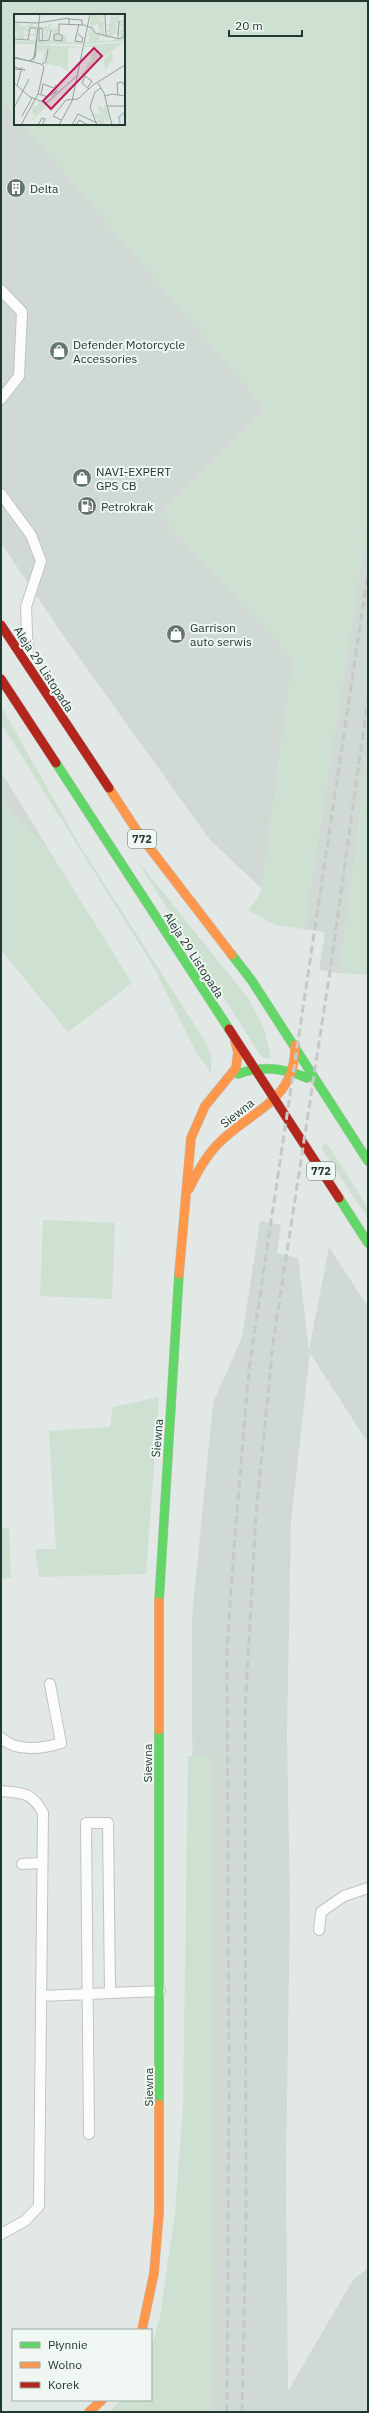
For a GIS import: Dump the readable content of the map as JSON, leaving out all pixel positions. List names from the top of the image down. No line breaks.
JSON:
{"streets":{"street":["Aleja 29 Listopada","772","Siewna"]},"crossings":[["Aleja 29 Listopada","Siewna"]],"places":{"building":["Delta"],"shop":["Defender Motorcycle Accessories","NAVI-EXPERT GPS CB","Garrison auto serwis"],"fuel station":["Petrokrak"]},"legend":["Płynnie","Wolno","Korek"],"scale_bar":"20 m"}
